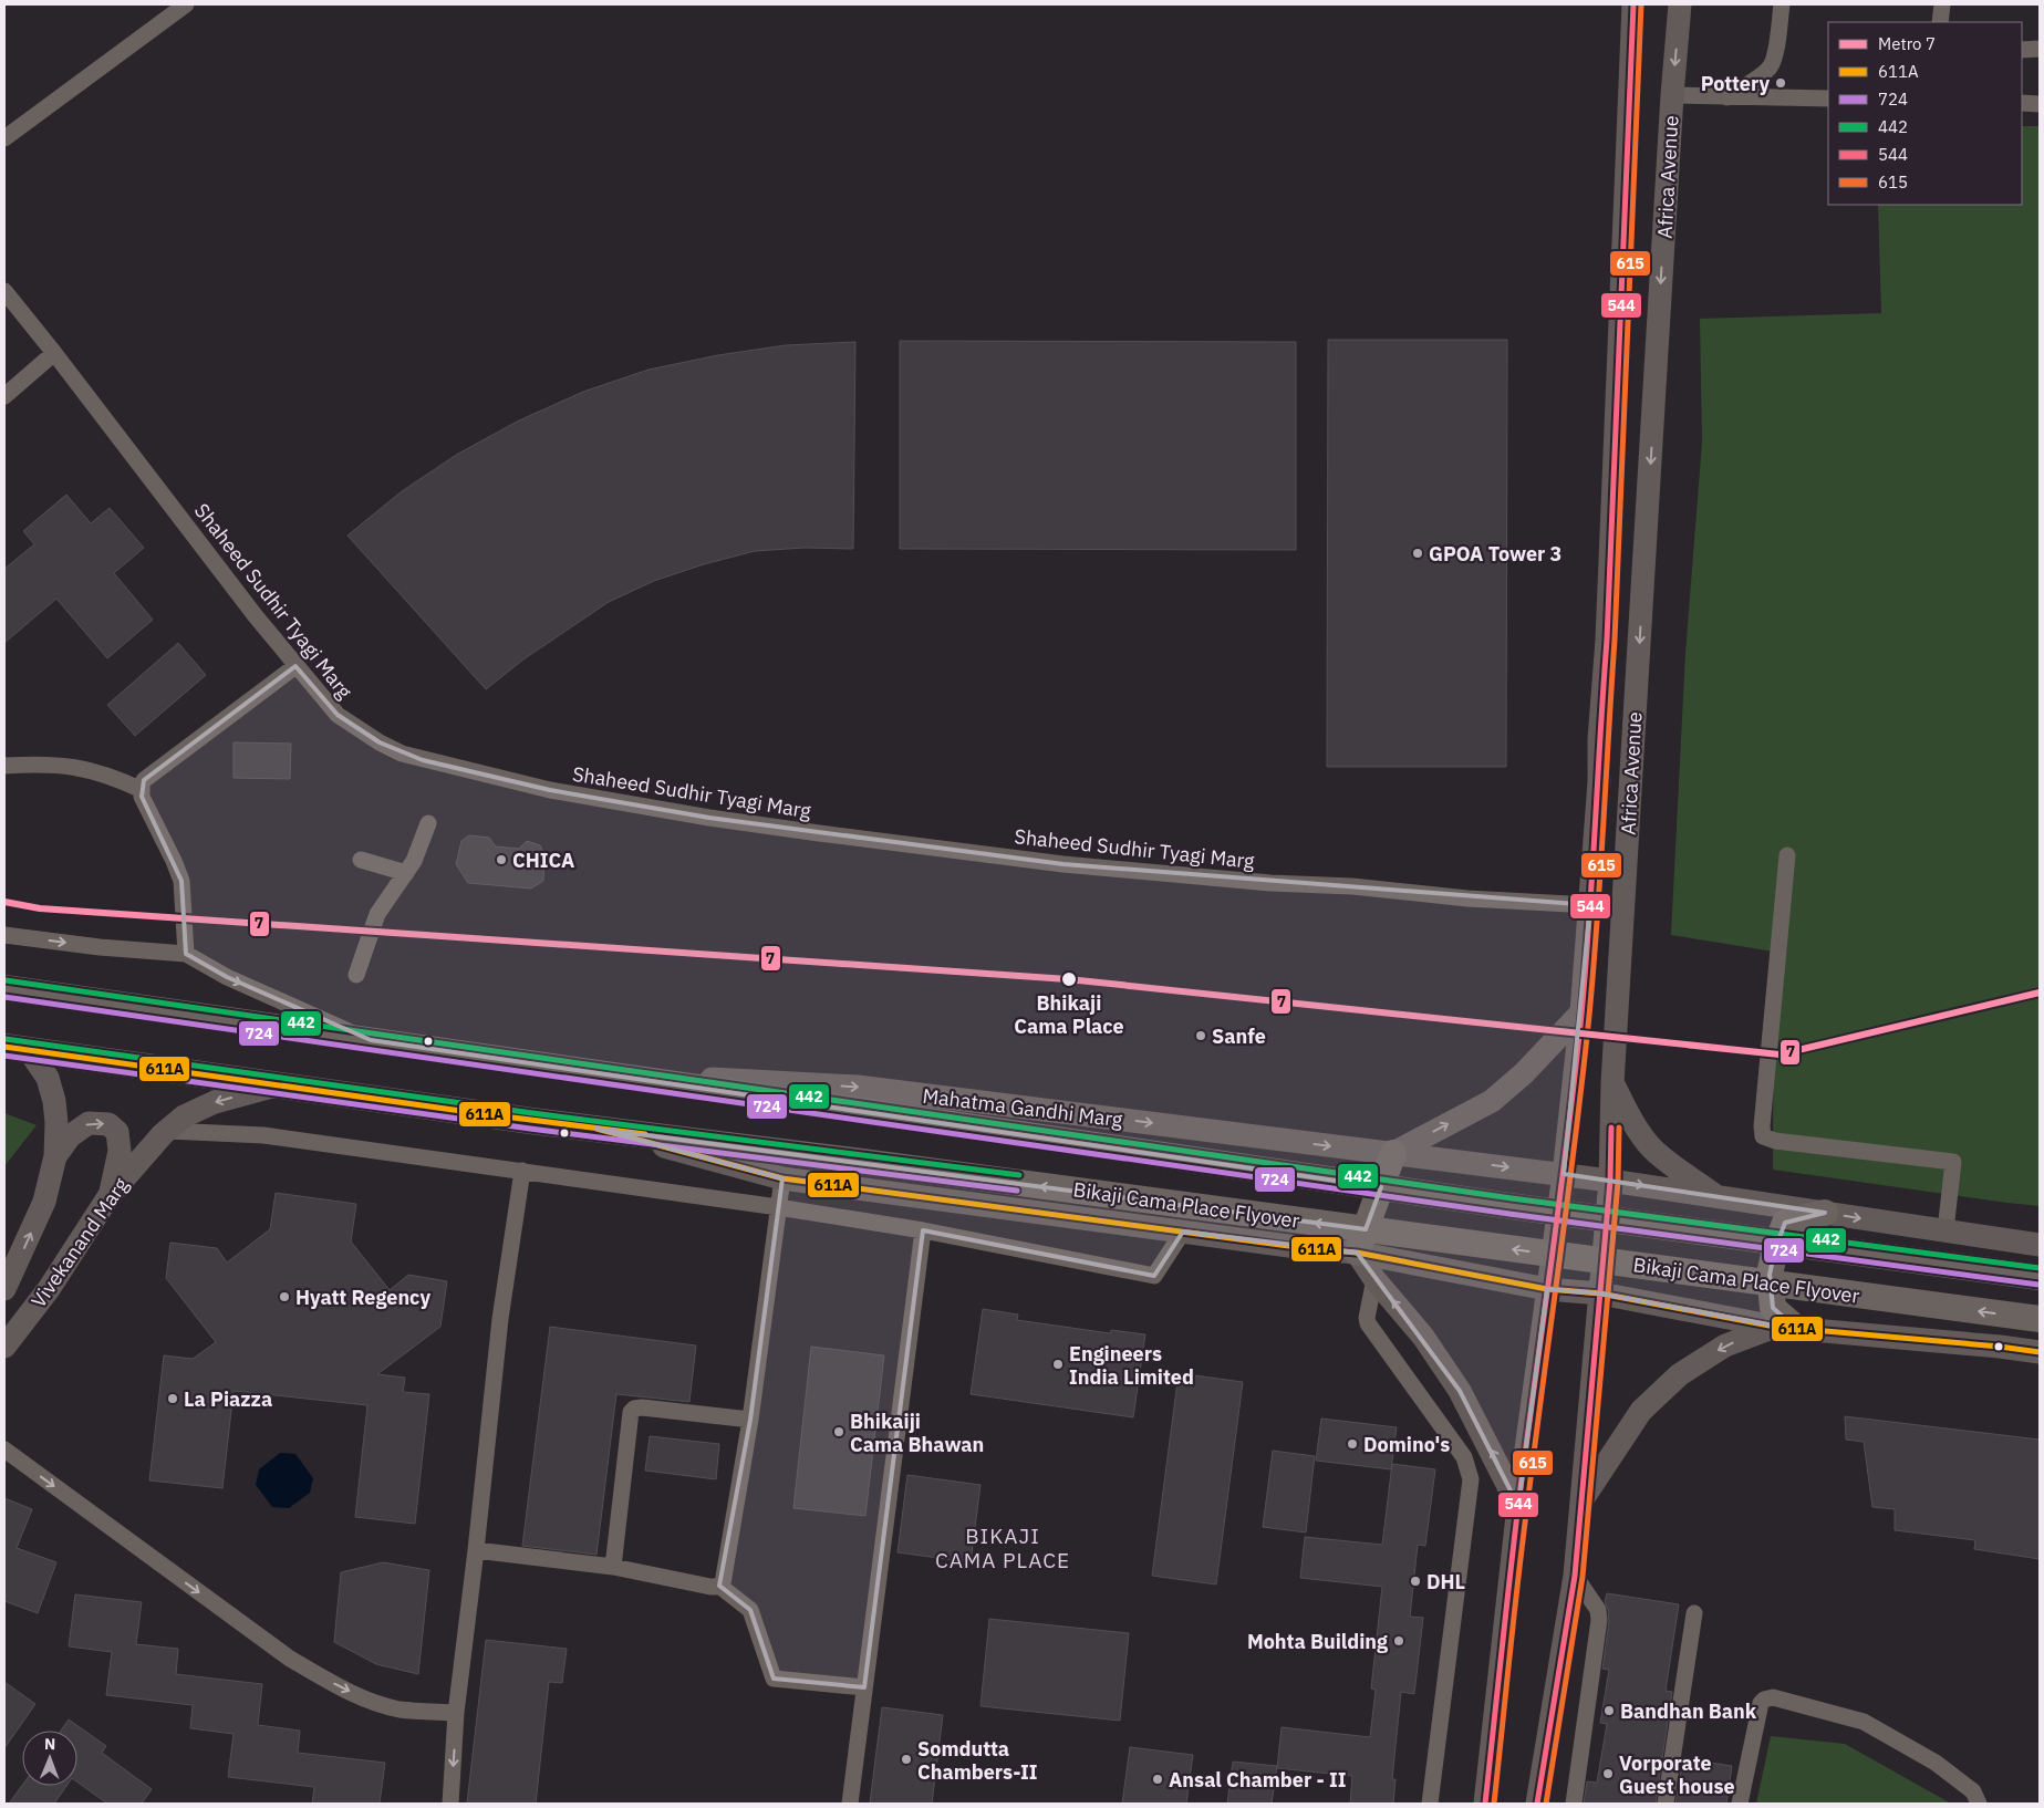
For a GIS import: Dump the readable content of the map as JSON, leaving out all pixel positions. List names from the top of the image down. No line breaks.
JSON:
{"streets":{"main road":["Africa Avenue","Mahatma Gandhi Marg","Bikaji Cama Place Flyover","Vivekanand Marg"],"street":["Shaheed Sudhir Tyagi Marg"]},"crossings":[["Africa Avenue","Shaheed Sudhir Tyagi Marg"],["Africa Avenue","Mahatma Gandhi Marg"]],"districts":["BIKAJI CAMA PLACE"],"places":["Pottery","GPOA Tower 3","CHICA","Bhikaji Cama Place","Sanfe","Hyatt Regency","Engineers India Limited","La Piazza","Bhikaiji Cama Bhawan","Domino's","DHL","Mohta Building","Bandhan Bank","Somdutta Chambers-II","Vorporate Guest house","Ansal Chamber - II"],"lines":["transit line 544","transit line 615","metro line 7","transit line 442","transit line 724","transit line 611A"],"legend":["Metro 7","611A","724","442","544","615"],"north":"top"}
